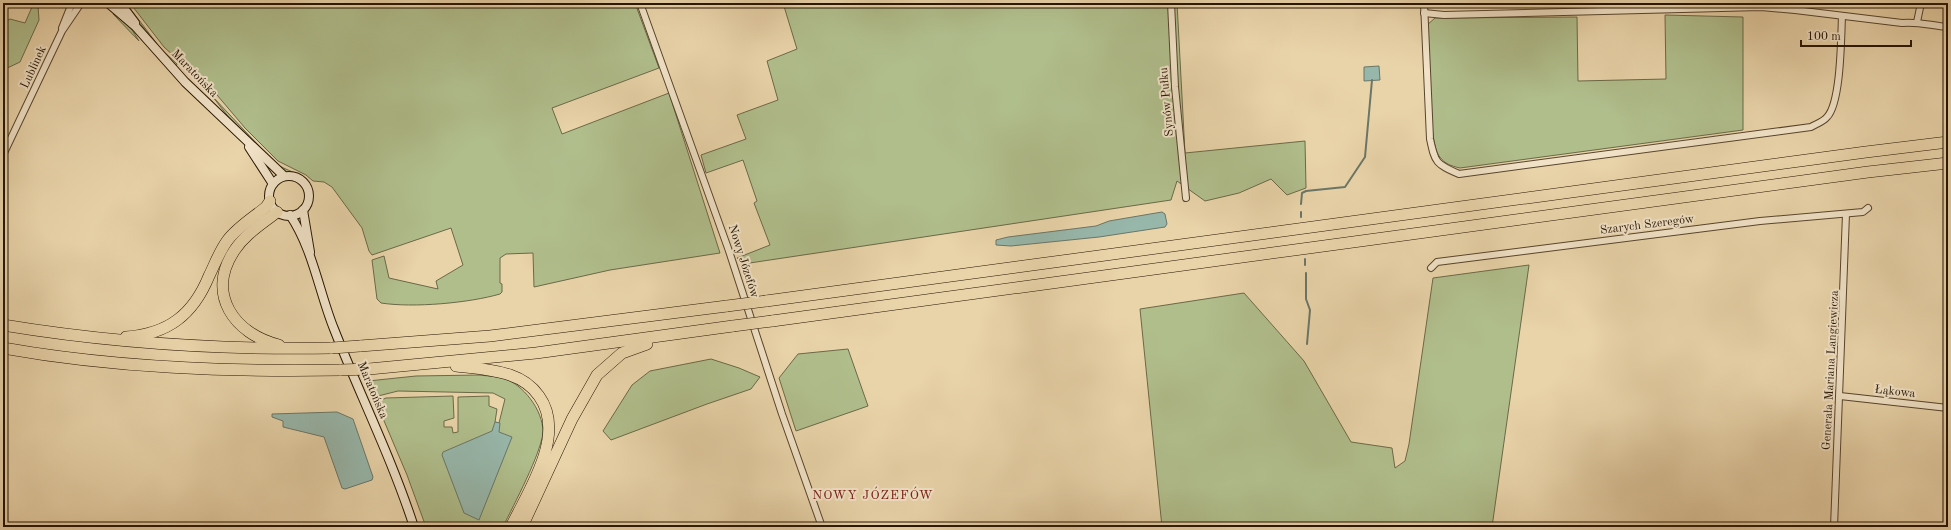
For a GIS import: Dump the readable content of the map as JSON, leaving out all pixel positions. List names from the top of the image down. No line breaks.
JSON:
{"streets":{"main road":["Maratońska"],"street":["Lublinek","Synów Pułku","Szarych Szeregów","Nowy Józefów","Generała Mariana Langiewicza","Łąkowa"]},"crossings":[["Szarych Szeregów","Generała Mariana Langiewicza"],["Generała Mariana Langiewicza","Łąkowa"]],"districts":["NOWY JÓZEFÓW"],"scale_bar":"100 m"}
